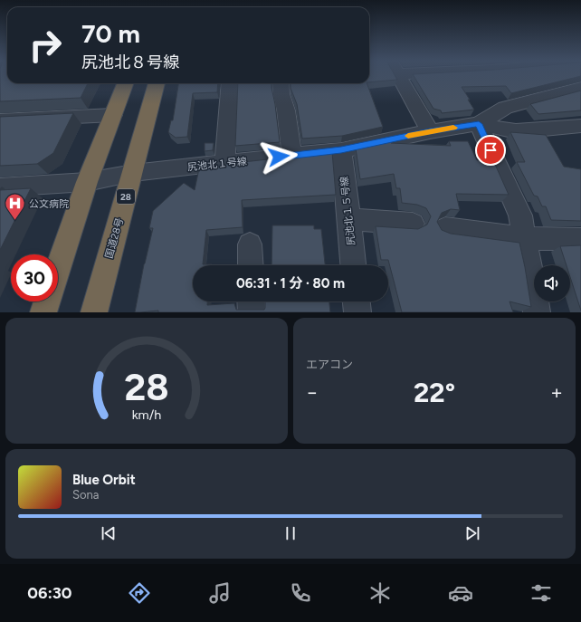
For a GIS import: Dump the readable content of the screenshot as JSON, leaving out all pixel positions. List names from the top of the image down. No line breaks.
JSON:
{"streets":{"highway":["28","国道28号"],"street":["尻池北１号線","尻池北１５号線"]},"crossings":[["尻池北１号線","尻池北１５号線"],["尻池北１号線","国道28号"]],"places":{"hospital":["公文病院"]},"page":{"turn":["70 m","尻池北８号線"],"limit":"30","trip":"06:31 · 1 分 · 80 m","tile":"エアコン","heat":["−","22°","+"],"song":["Blue Orbit","Sona"],"tabs":"06:30","gauge":["28","km/h"]}}
